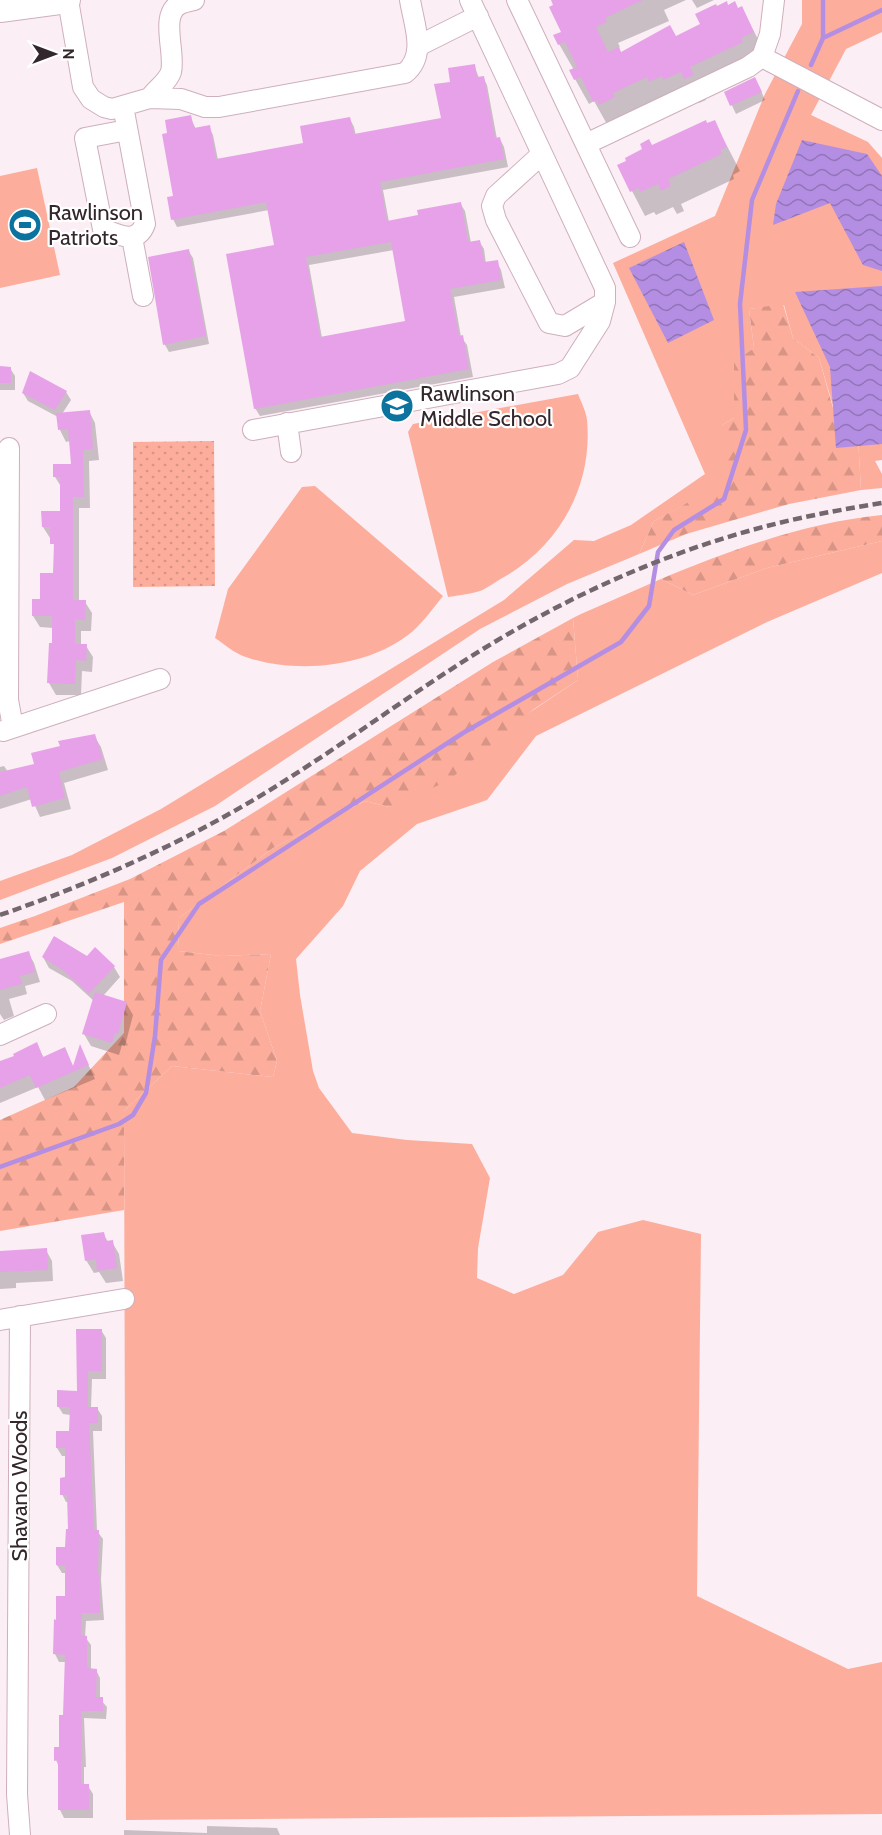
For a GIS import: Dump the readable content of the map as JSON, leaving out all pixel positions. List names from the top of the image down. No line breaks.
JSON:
{"streets":{"street":["Shavano Woods"]},"places":{"sports":["Rawlinson Patriots"],"school or university":["Rawlinson Middle School"]},"north":"right"}
